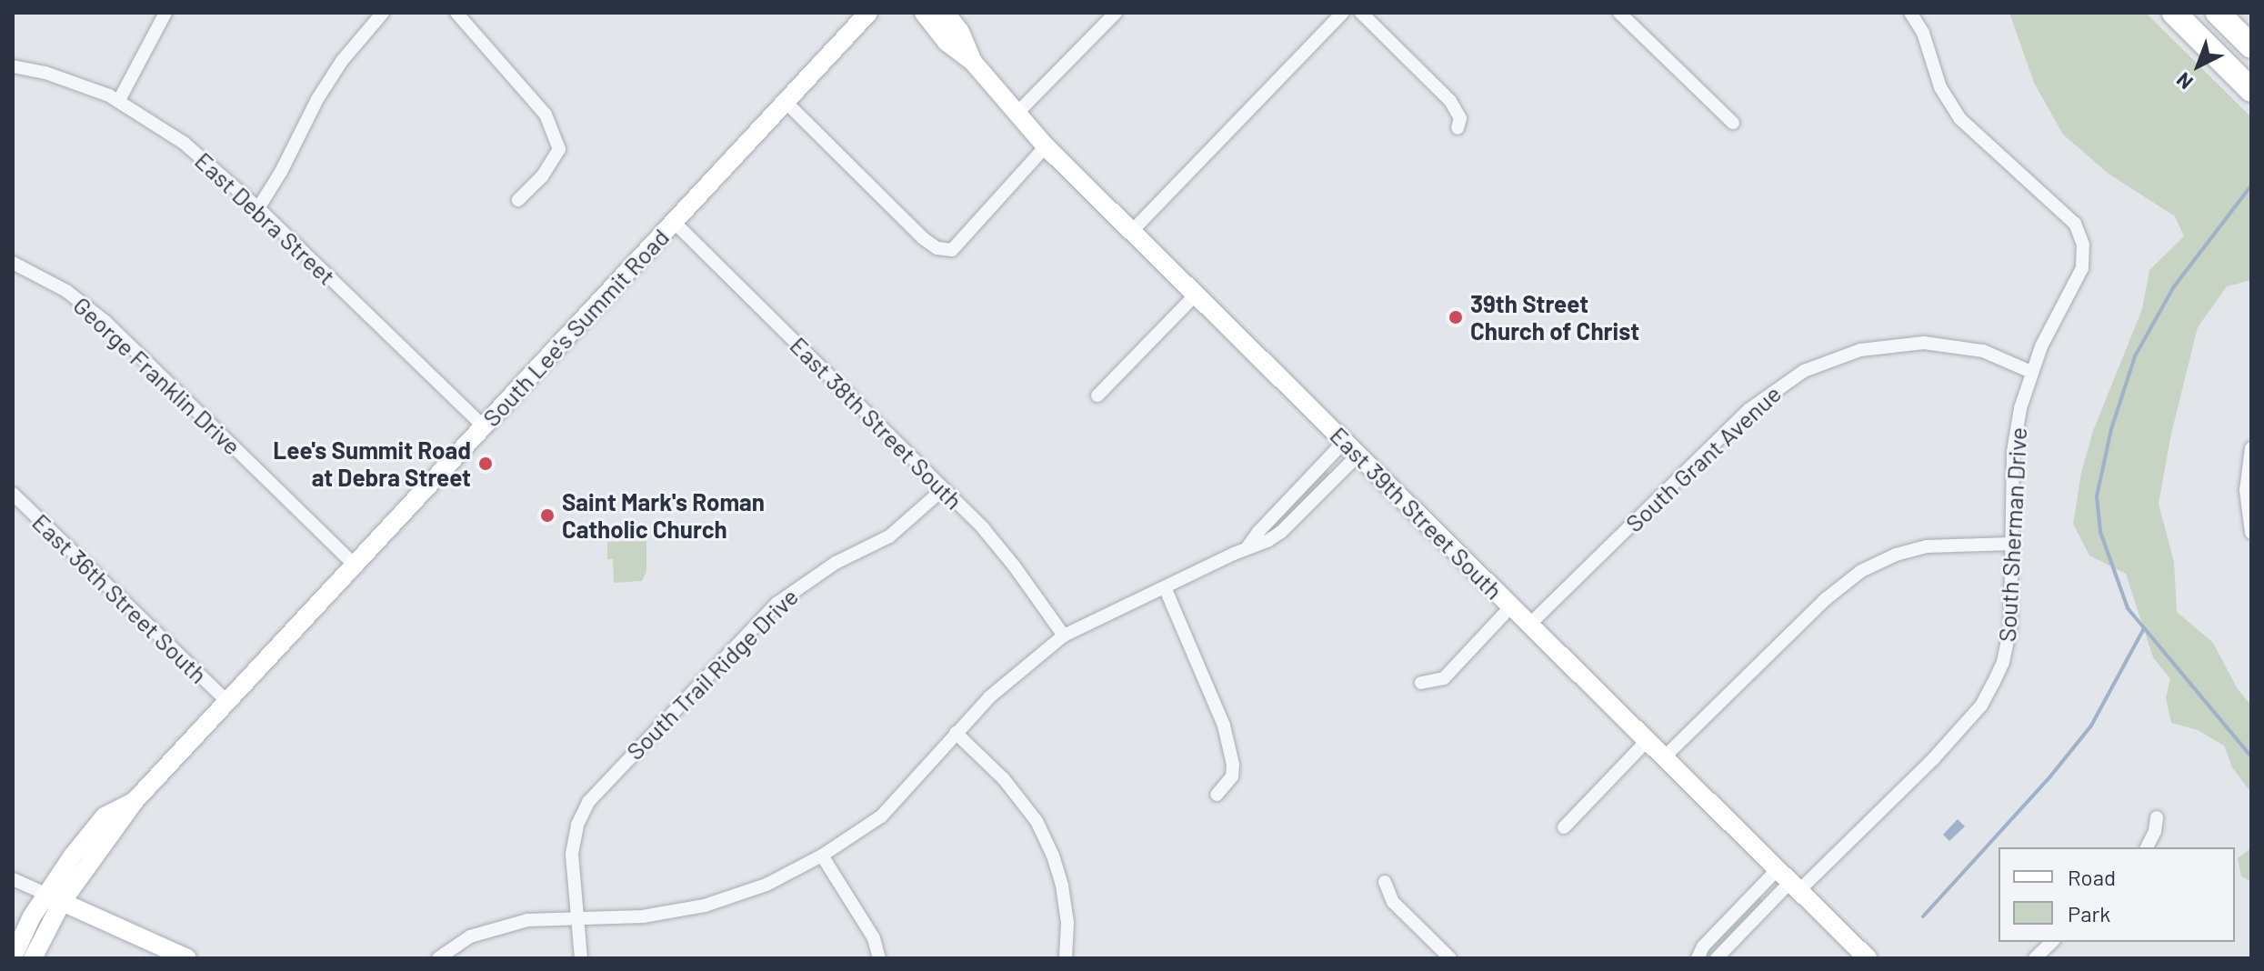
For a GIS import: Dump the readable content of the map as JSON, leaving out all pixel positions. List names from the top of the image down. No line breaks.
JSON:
{"streets":{"main road":["South Lee's Summit Road","East 39th Street South"],"street":["East Debra Street","George Franklin Drive","East 38th Street South","South Grant Avenue","South Sherman Drive","East 36th Street South","South Trail Ridge Drive"]},"crossings":[["East Debra Street","South Lee's Summit Road"],["South Lee's Summit Road","George Franklin Drive"],["South Lee's Summit Road","East 38th Street South"],["South Lee's Summit Road","East 36th Street South"],["East 38th Street South","South Trail Ridge Drive"],["South Grant Avenue","East 39th Street South"],["South Grant Avenue","South Sherman Drive"],["East 39th Street South","South Sherman Drive"]],"places":["39th Street Church of Christ","Lee's Summit Road at Debra Street","Saint Mark's Roman Catholic Church"],"legend":["Road","Park"],"north":"bottom left"}
